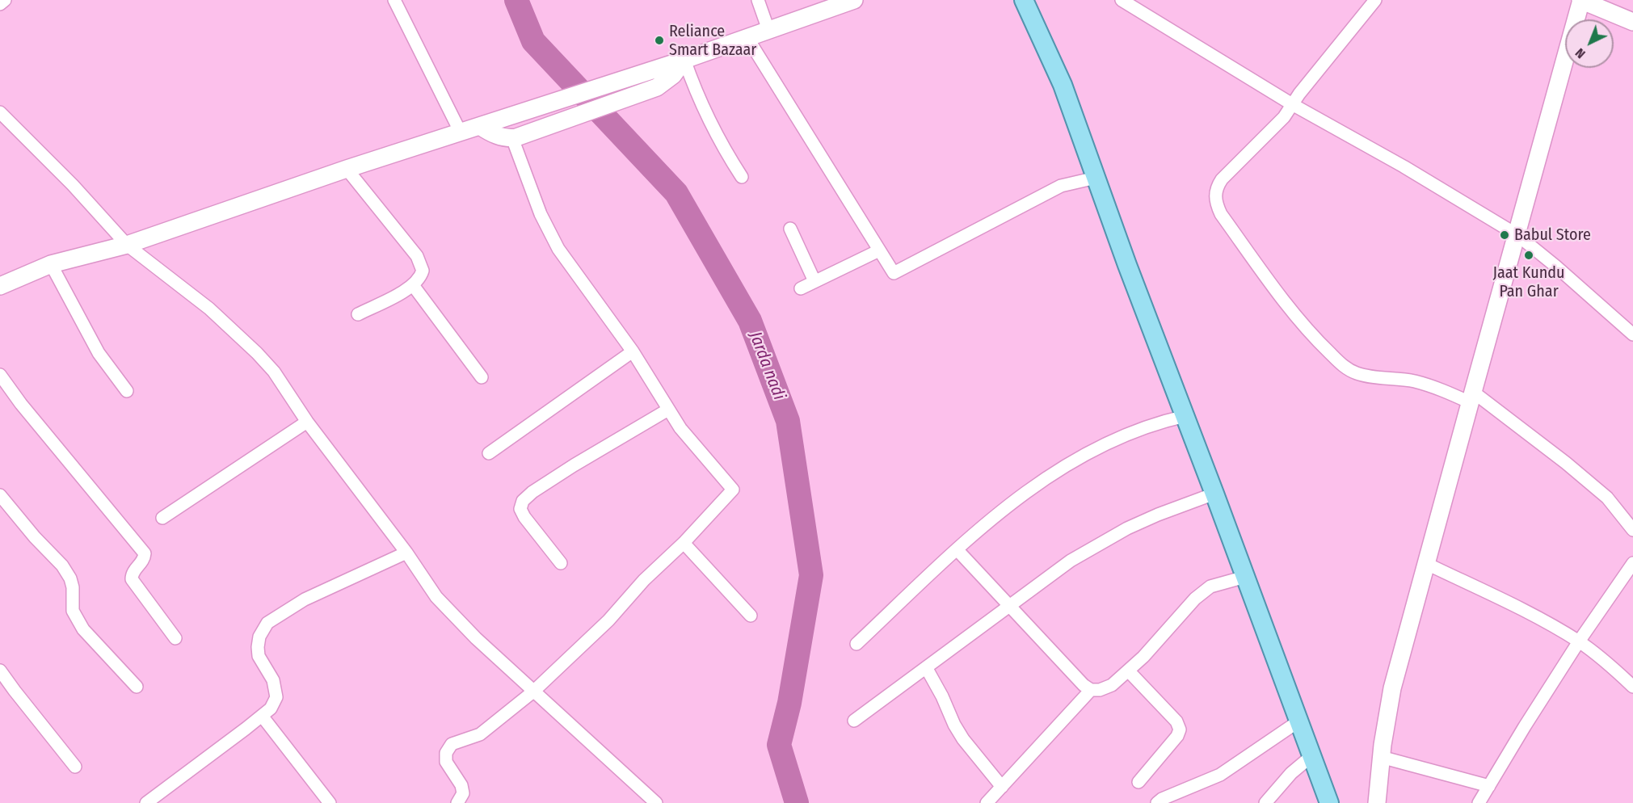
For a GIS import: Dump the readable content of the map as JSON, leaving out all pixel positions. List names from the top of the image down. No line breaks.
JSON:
{"water":["Jarda nadi"],"places":["Reliance Smart Bazaar","Babul Store","Jaat Kundu Pan Ghar"],"north":"bottom left"}
